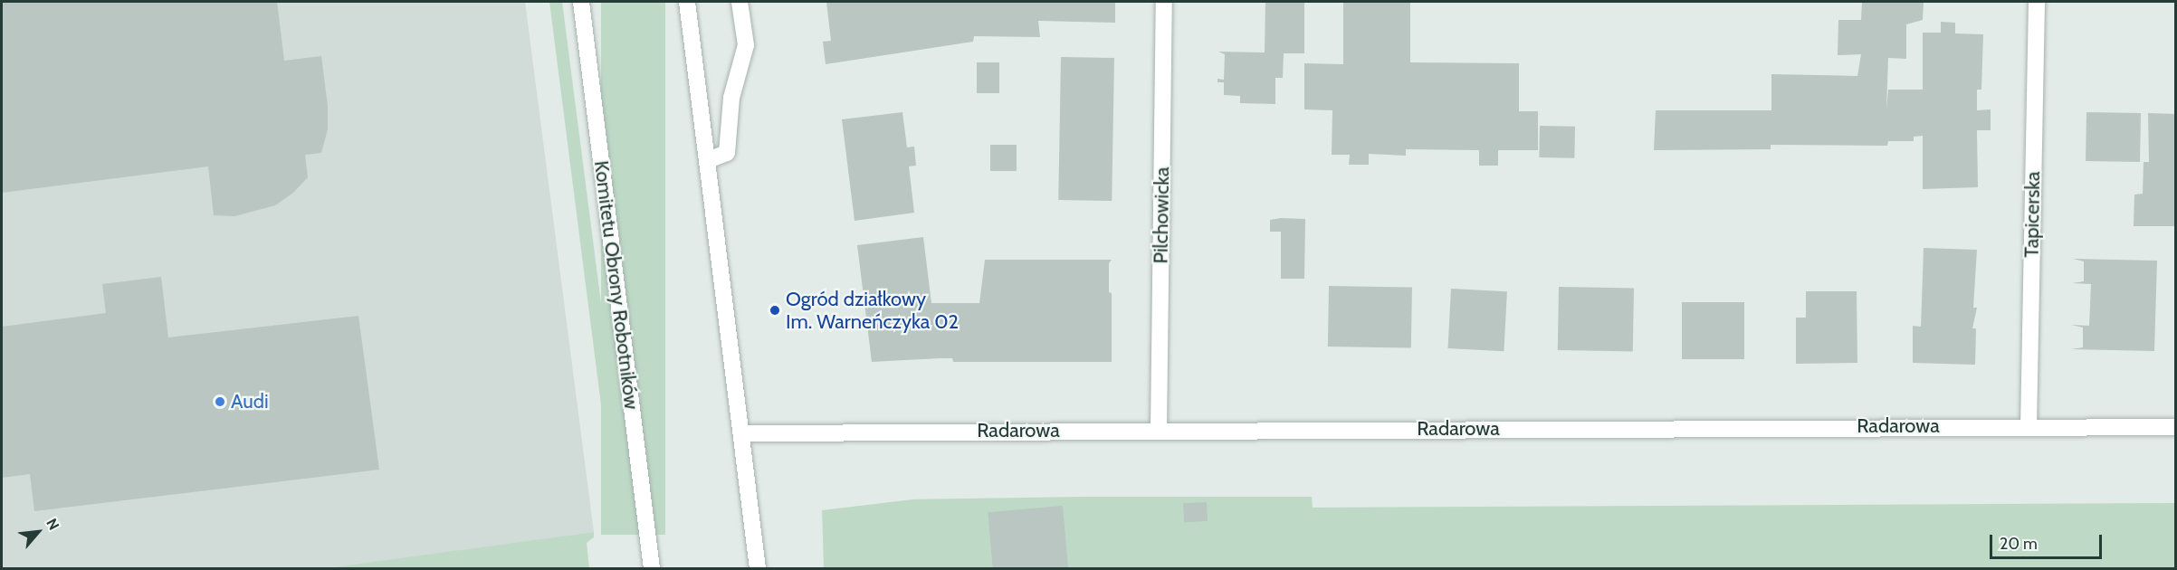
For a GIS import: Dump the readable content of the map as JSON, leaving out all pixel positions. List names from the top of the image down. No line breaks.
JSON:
{"streets":{"street":["Tapicerska","Pilchowicka","Komitetu Obrony Robotników","Radarowa"]},"crossings":[["Tapicerska","Radarowa"],["Pilchowicka","Radarowa"]],"places":["Ogród działkowy Im. Warneńczyka 02","Audi"],"scale_bar":"20 m","north":"top right"}
